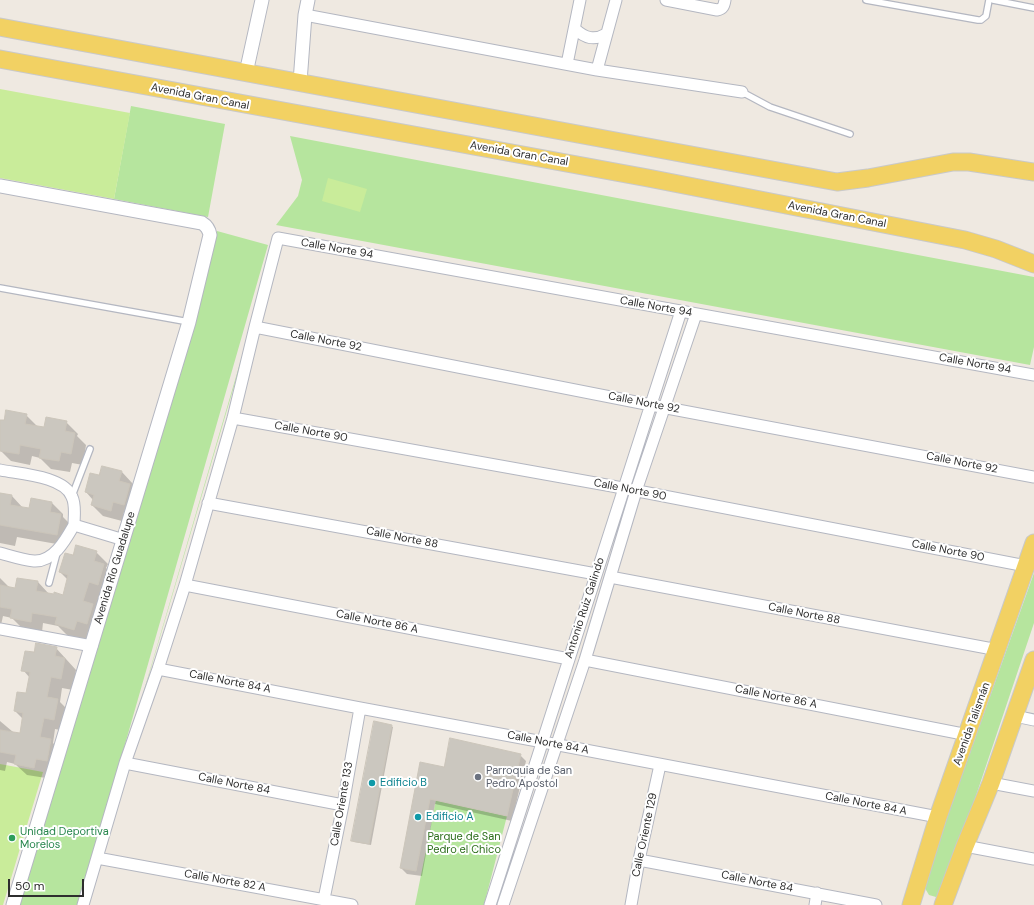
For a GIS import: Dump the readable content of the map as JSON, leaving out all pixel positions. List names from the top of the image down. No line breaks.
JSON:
{"streets":{"main road":["Avenida Gran Canal","Avenida Talismán"],"street":["Calle Norte 94","Calle Norte 92","Calle Norte 90","Calle Norte 88","Avenida Río Guadalupe","Antonio Ruiz Galindo","Calle Norte 86 A","Calle Norte 84 A","Calle Norte 84","Calle Oriente 133","Calle Oriente 129","Calle Norte 82 A"]},"crossings":[["Calle Norte 94","Calle Norte 92"],["Calle Norte 94","Antonio Ruiz Galindo"],["Calle Norte 92","Antonio Ruiz Galindo"],["Calle Norte 90","Antonio Ruiz Galindo"],["Calle Norte 90","Avenida Talismán"],["Calle Norte 88","Antonio Ruiz Galindo"],["Calle Norte 88","Avenida Talismán"],["Antonio Ruiz Galindo","Calle Norte 86 A"],["Antonio Ruiz Galindo","Calle Norte 84 A"],["Calle Norte 86 A","Avenida Talismán"],["Calle Norte 84 A","Avenida Talismán"],["Calle Norte 84 A","Calle Oriente 133"],["Calle Norte 84 A","Calle Oriente 129"],["Calle Norte 84","Calle Oriente 133"],["Calle Norte 84","Calle Oriente 129"],["Calle Oriente 133","Calle Norte 82 A"]],"parks":["Parque de San Pedro el Chico"],"places":["Parroquia de San Pedro Apostol","Edificio B","Edificio A","Unidad Deportiva Morelos"],"scale_bar":"50 m"}
